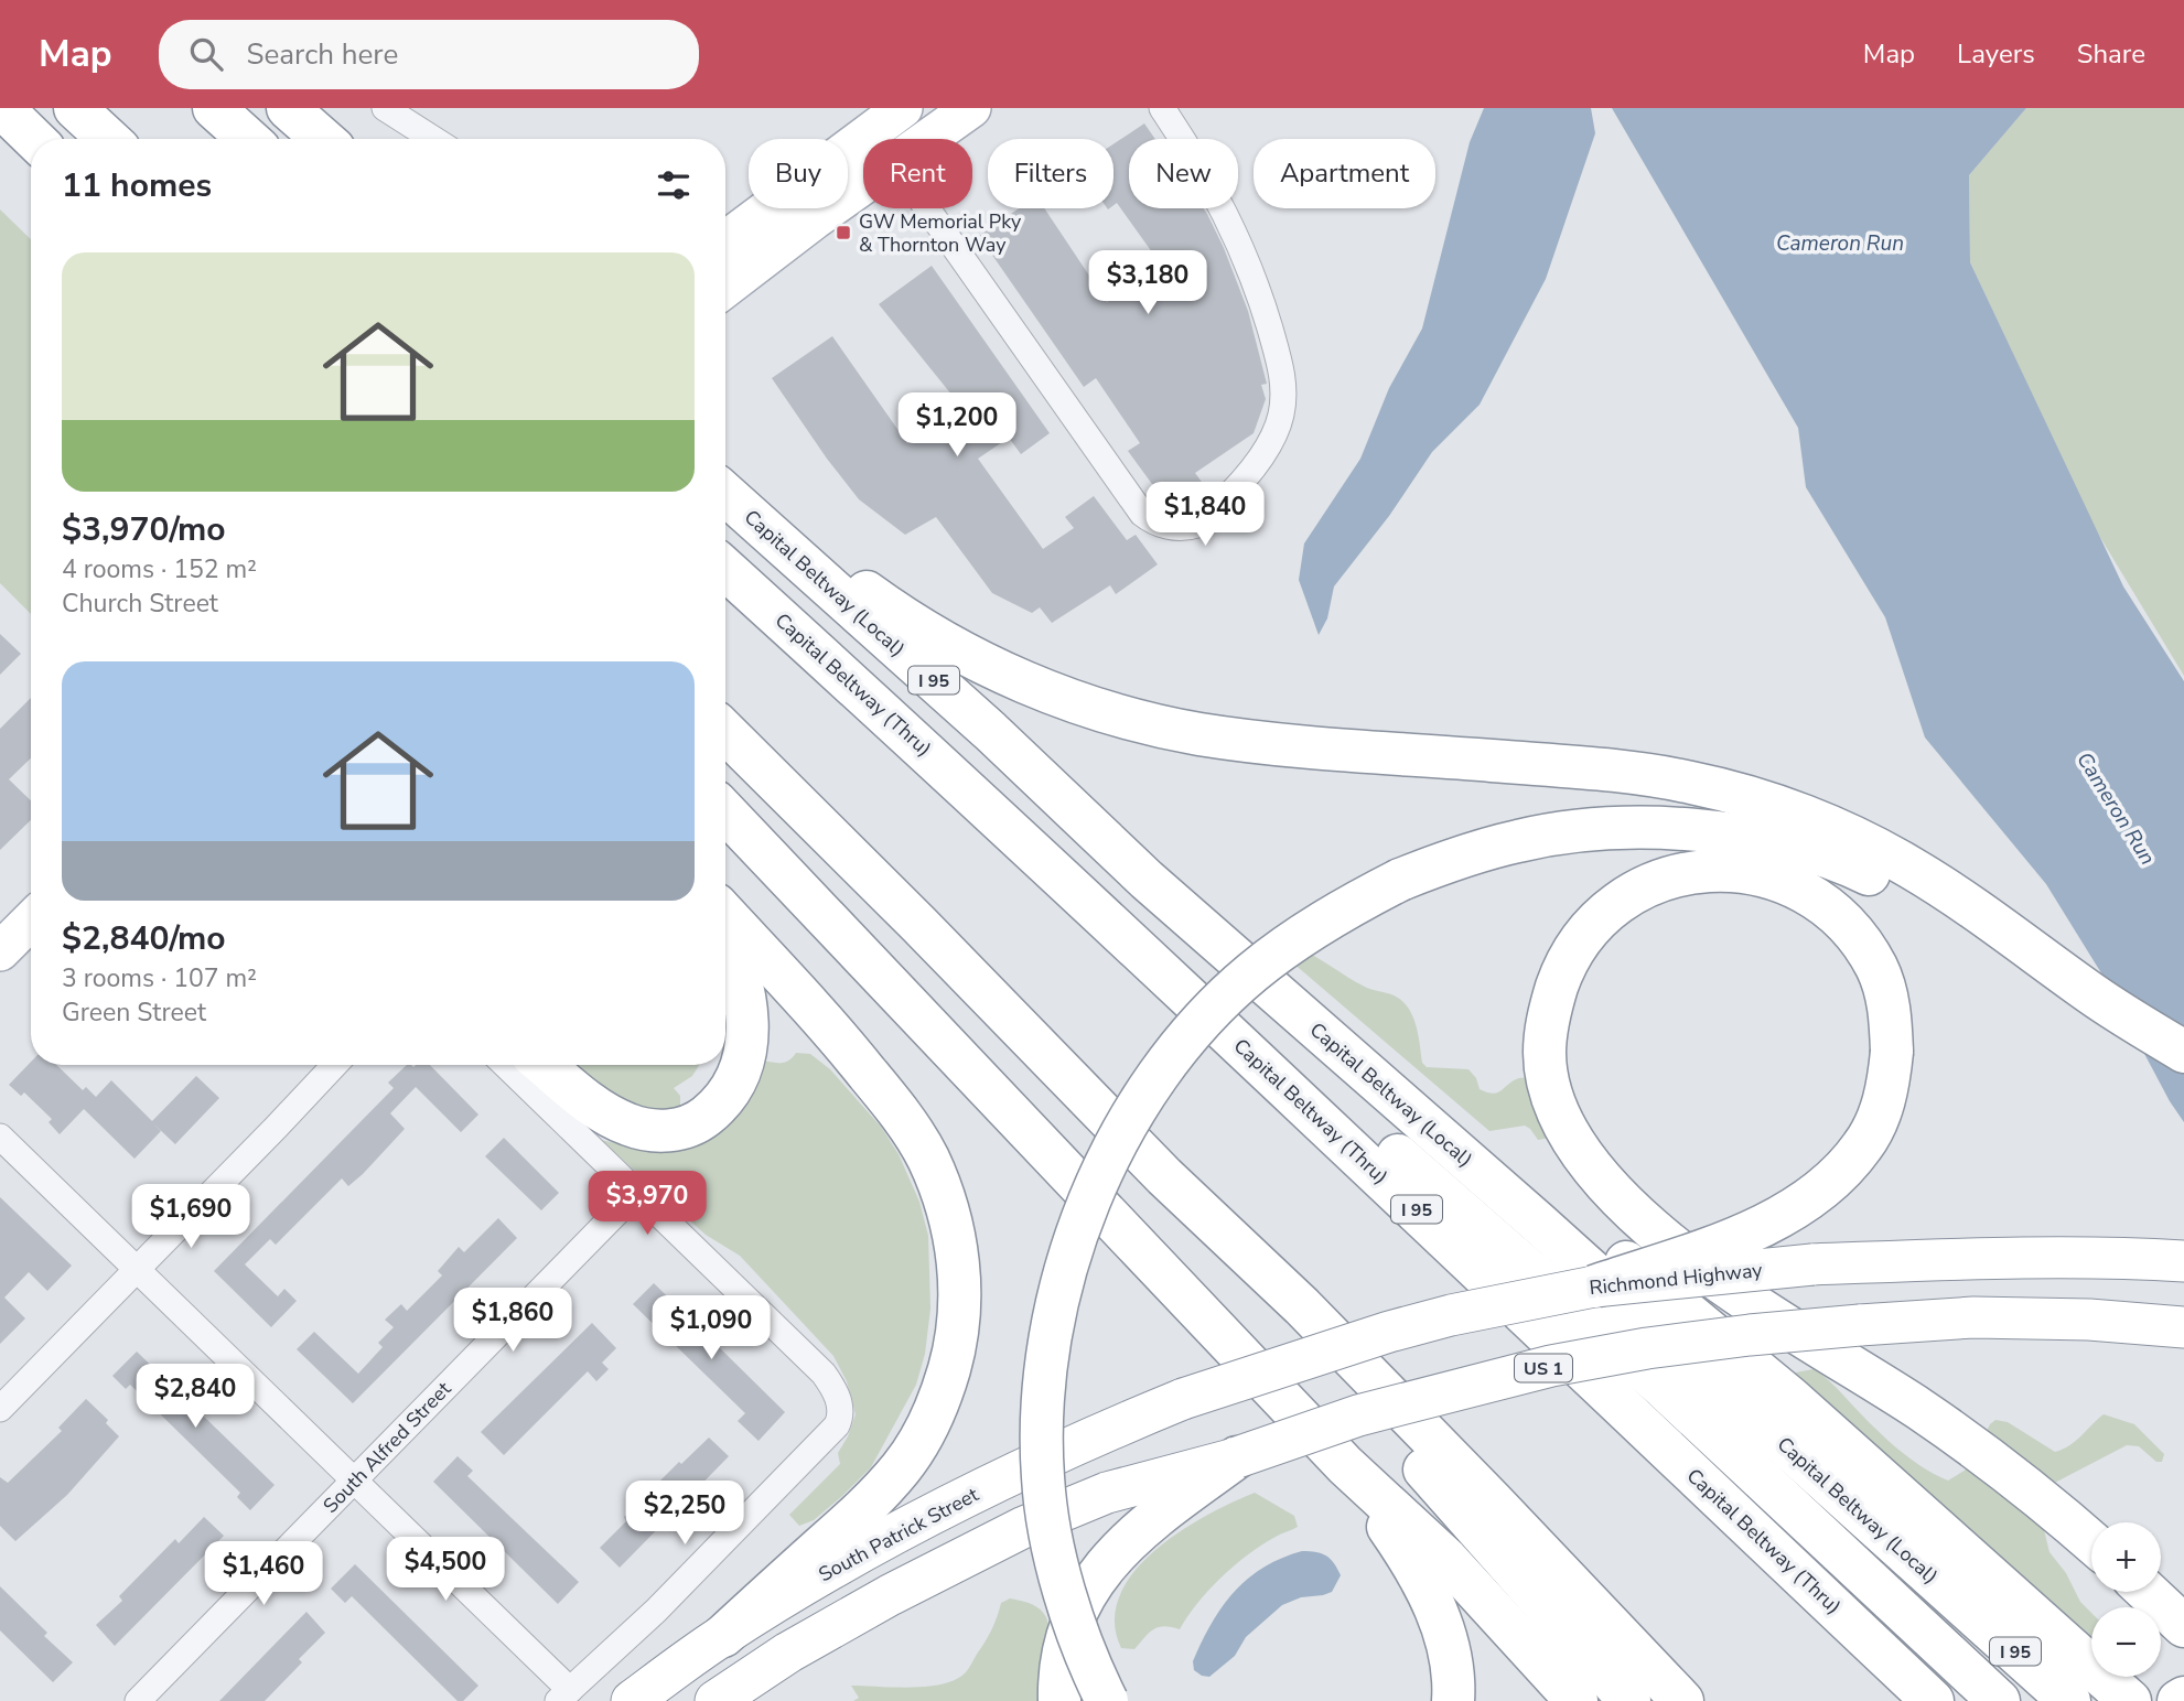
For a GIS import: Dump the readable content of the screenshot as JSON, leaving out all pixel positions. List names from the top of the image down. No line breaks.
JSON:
{"streets":{"highway":["Capital Beltway (Local)","I 95","Capital Beltway (Thru)","Richmond Highway","US 1","South Patrick Street"],"street":["South Alfred Street"]},"crossings":[["Richmond Highway","South Patrick Street"]],"water":["Cameron Run"],"places":{"transit":["GW Memorial Pky & Thornton Way"]},"page":{"header":"Map","search":"Search here","nav":["Map","Layers","Share"],"chip":["Buy","Rent","Filters","New","Apartment"],"heading":"11 homes","list":[{"name":"$3,970/mo","note":"4 rooms · 152 m² · Church Street"},{"name":"$2,840/mo","note":"3 rooms · 107 m² · Green Street"}],"price":["$3,180","$1,200","$1,840","$3,970","$1,690","$1,860","$1,090","$2,840","$2,250","$4,500","$1,460"],"map_buttons":["+","−"]}}
